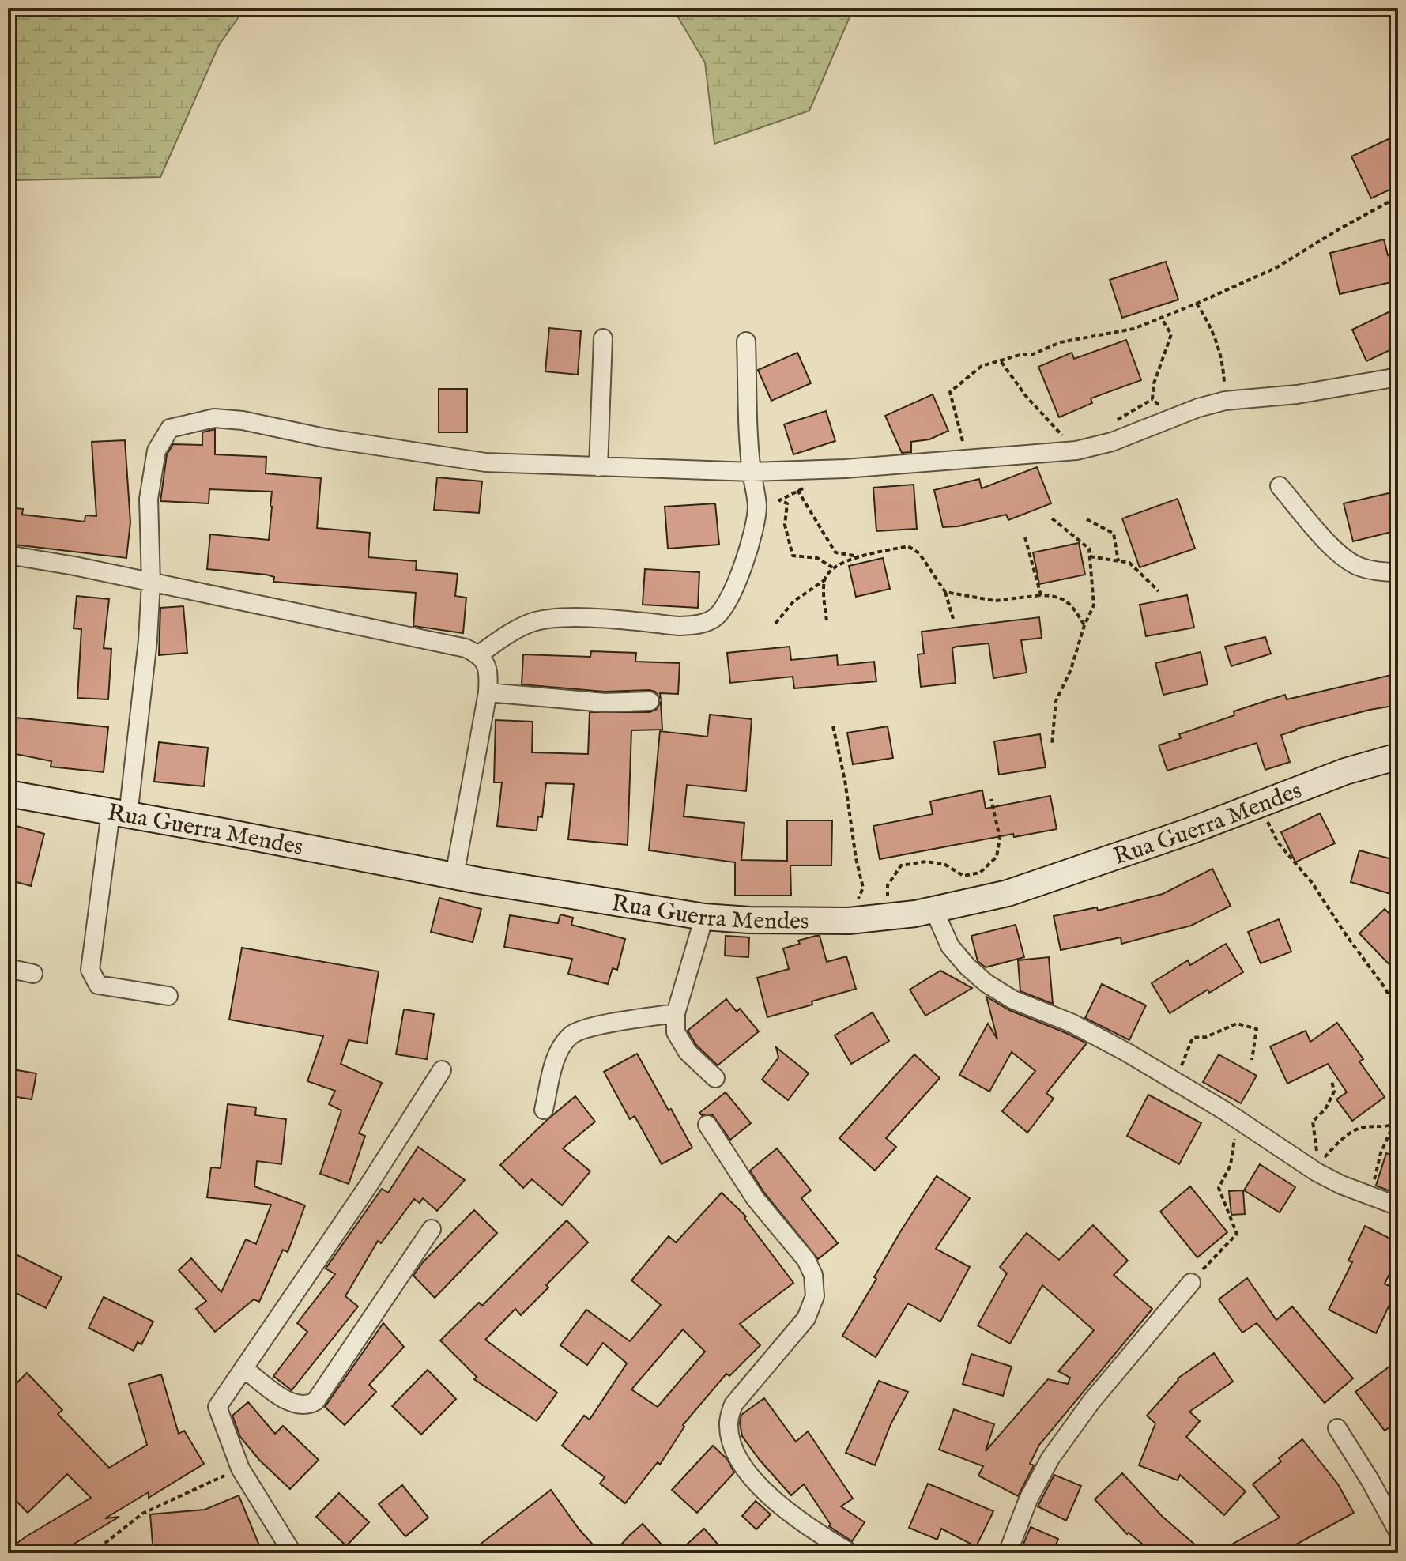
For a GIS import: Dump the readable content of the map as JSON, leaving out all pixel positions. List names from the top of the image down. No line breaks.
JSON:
{"streets":{"street":["Rua Guerra Mendes"]}}
